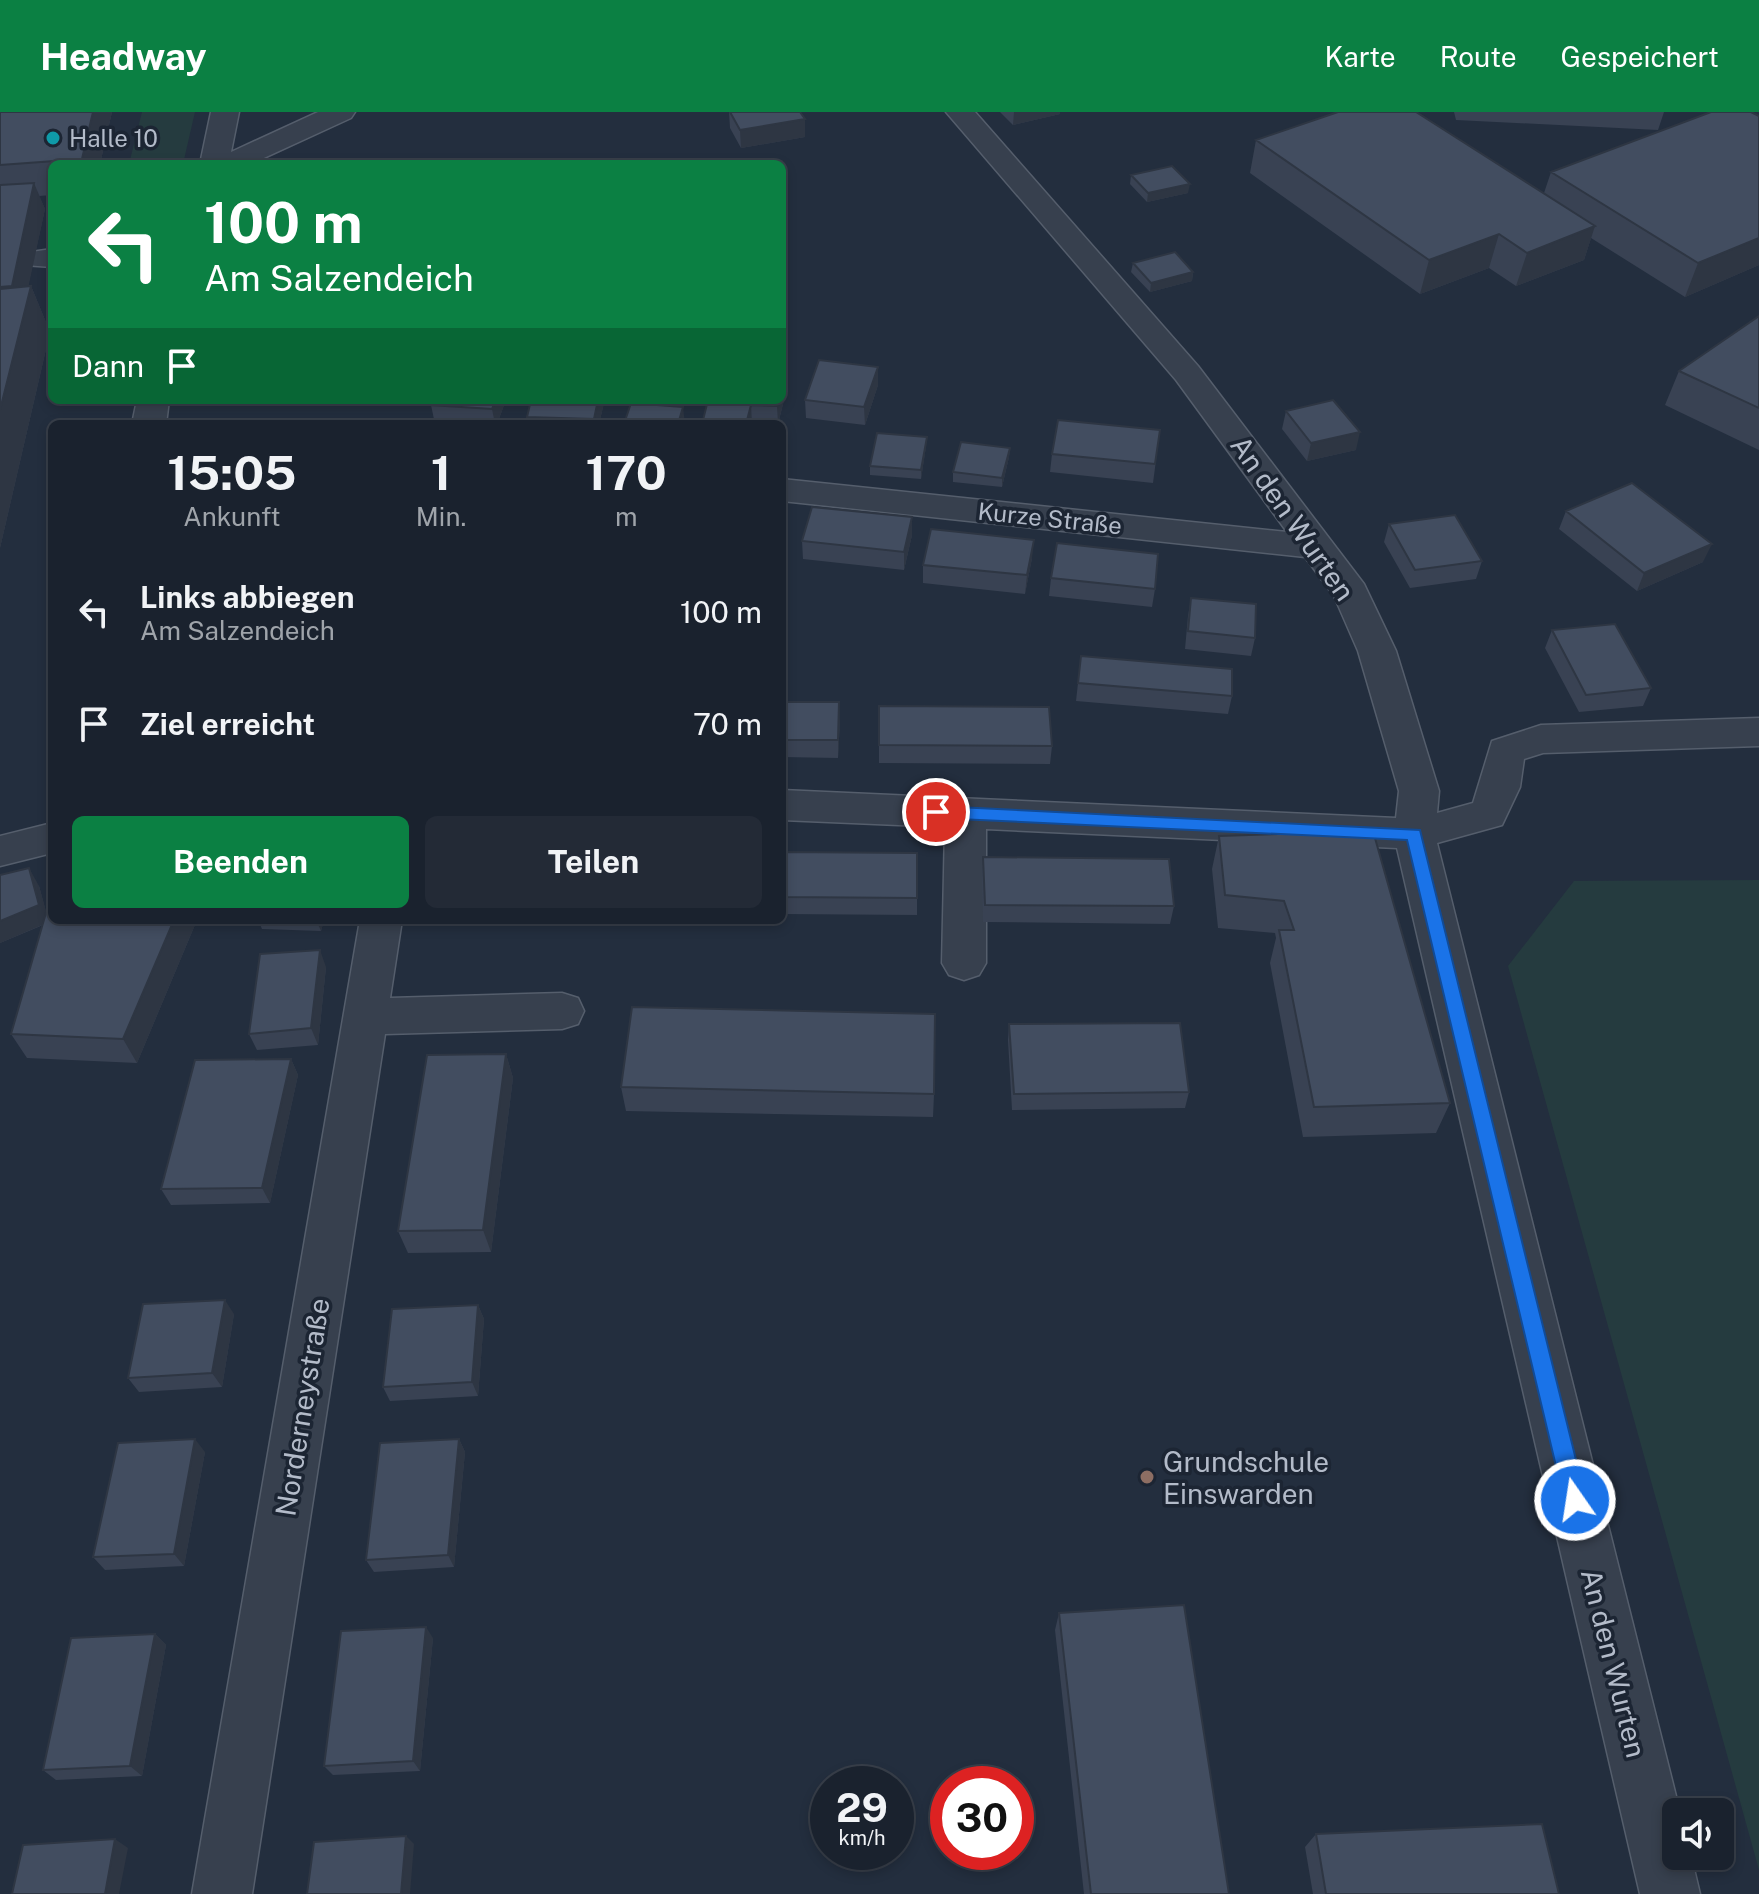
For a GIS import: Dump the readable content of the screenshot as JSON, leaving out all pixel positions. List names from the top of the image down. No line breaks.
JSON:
{"streets":{"street":["Kurze Straße","An den Wurten","Norderneystraße"]},"crossings":[["Kurze Straße","An den Wurten"]],"places":["Halle 10","Grundschule Einswarden"],"page":{"header":"Headway","nav":["Karte","Route","Gespeichert"],"turn":["100 m","Am Salzendeich"],"then":"Dann","eta":["15:05","Ankunft","1","Min.","170","m"],"list":[{"name":"Links abbiegen","note":"Am Salzendeich","value":"100 m"},{"name":"Ziel erreicht","value":"70 m"}],"buttons":["Beenden","Teilen"],"speed":"29 km/h","limit":"30"}}
